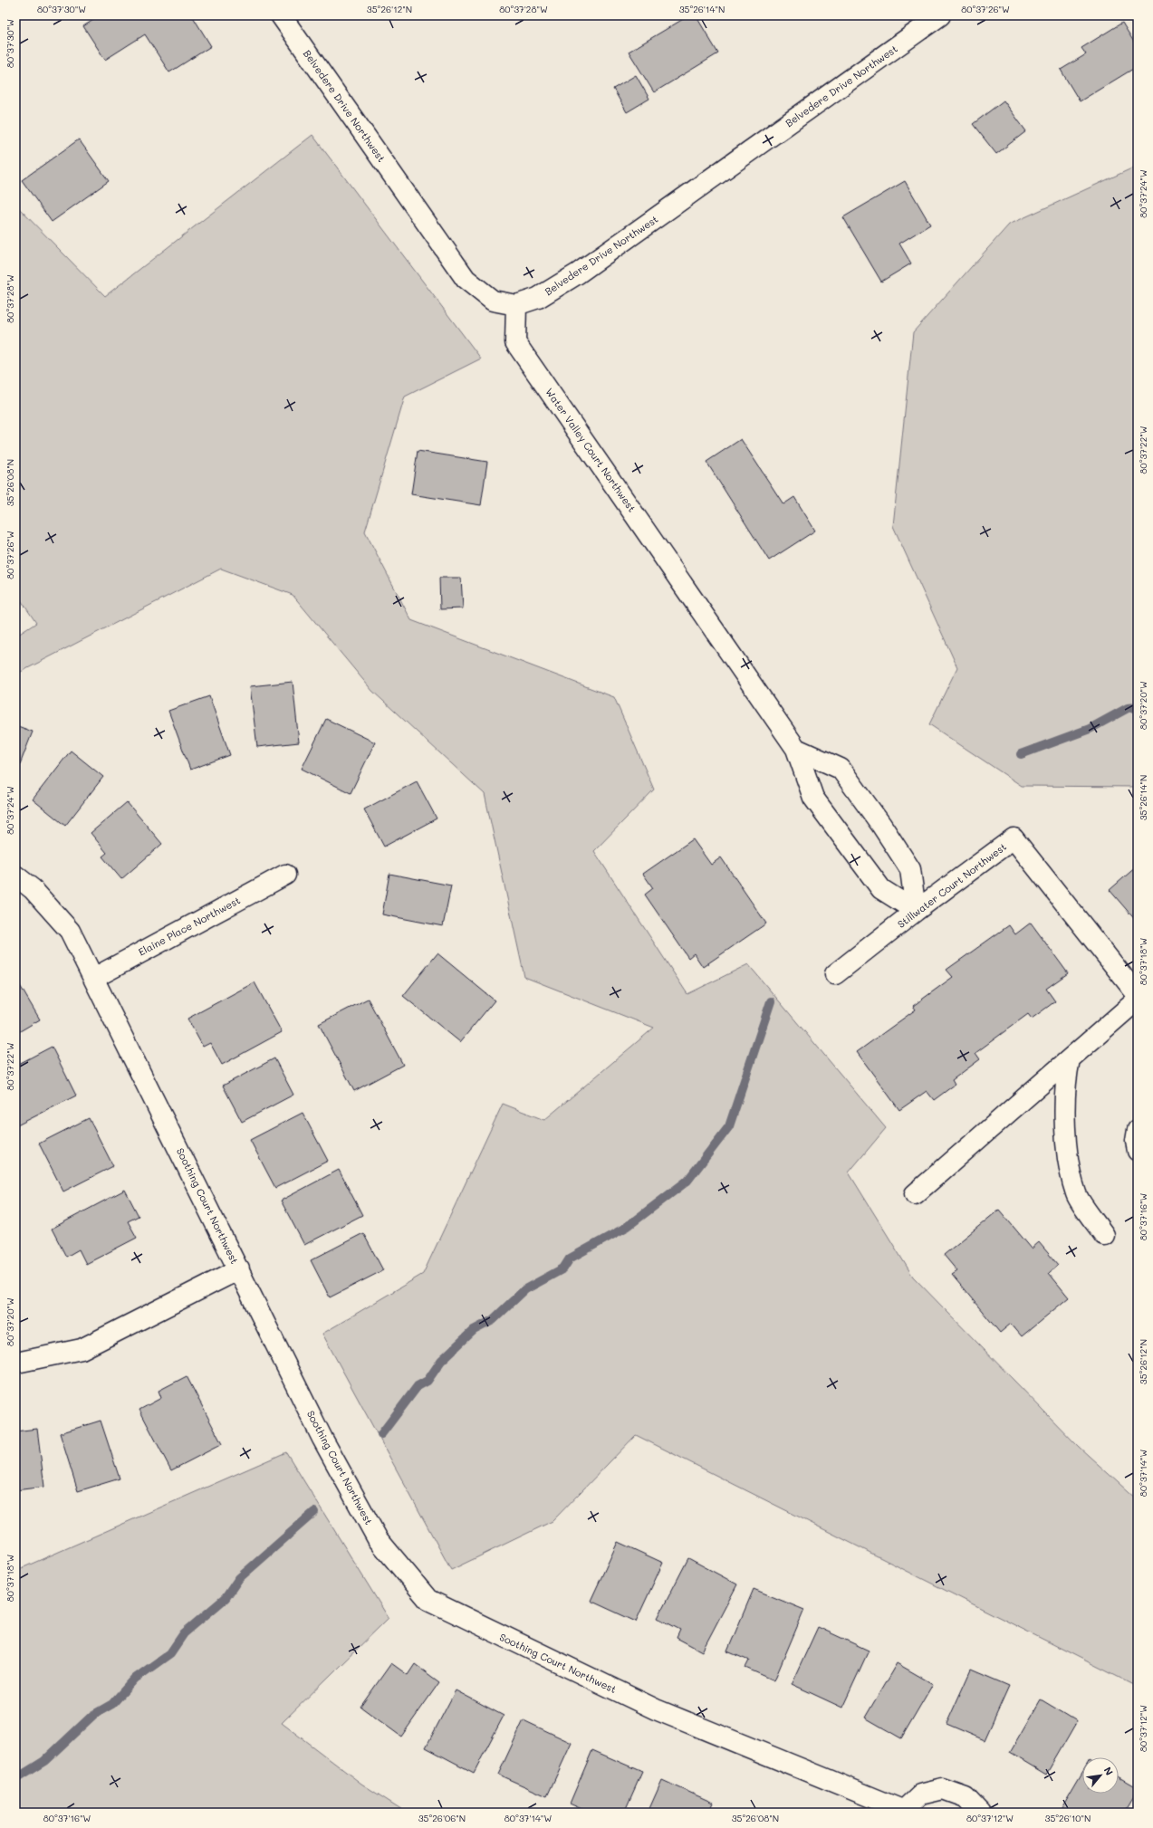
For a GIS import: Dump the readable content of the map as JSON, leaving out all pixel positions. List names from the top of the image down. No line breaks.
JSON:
{"streets":{"street":["Belvedere Drive Northwest","Water Valley Court Northwest","Stillwater Court Northwest","Elaine Place Northwest","Soothing Court Northwest"]},"crossings":[["Belvedere Drive Northwest","Water Valley Court Northwest"],["Water Valley Court Northwest","Stillwater Court Northwest"],["Elaine Place Northwest","Soothing Court Northwest"]],"north":"top right","coordinates":["80°37'30\"W","35°26'12\"N","80°37'28\"W","35°26'14\"N","80°37'26\"W","80°37'24\"W","80°37'22\"W","35°26'08\"N","80°37'20\"W","80°37'18\"W","80°37'16\"W","80°37'14\"W","80°37'12\"W","35°26'06\"N","35°26'10\"N"]}
